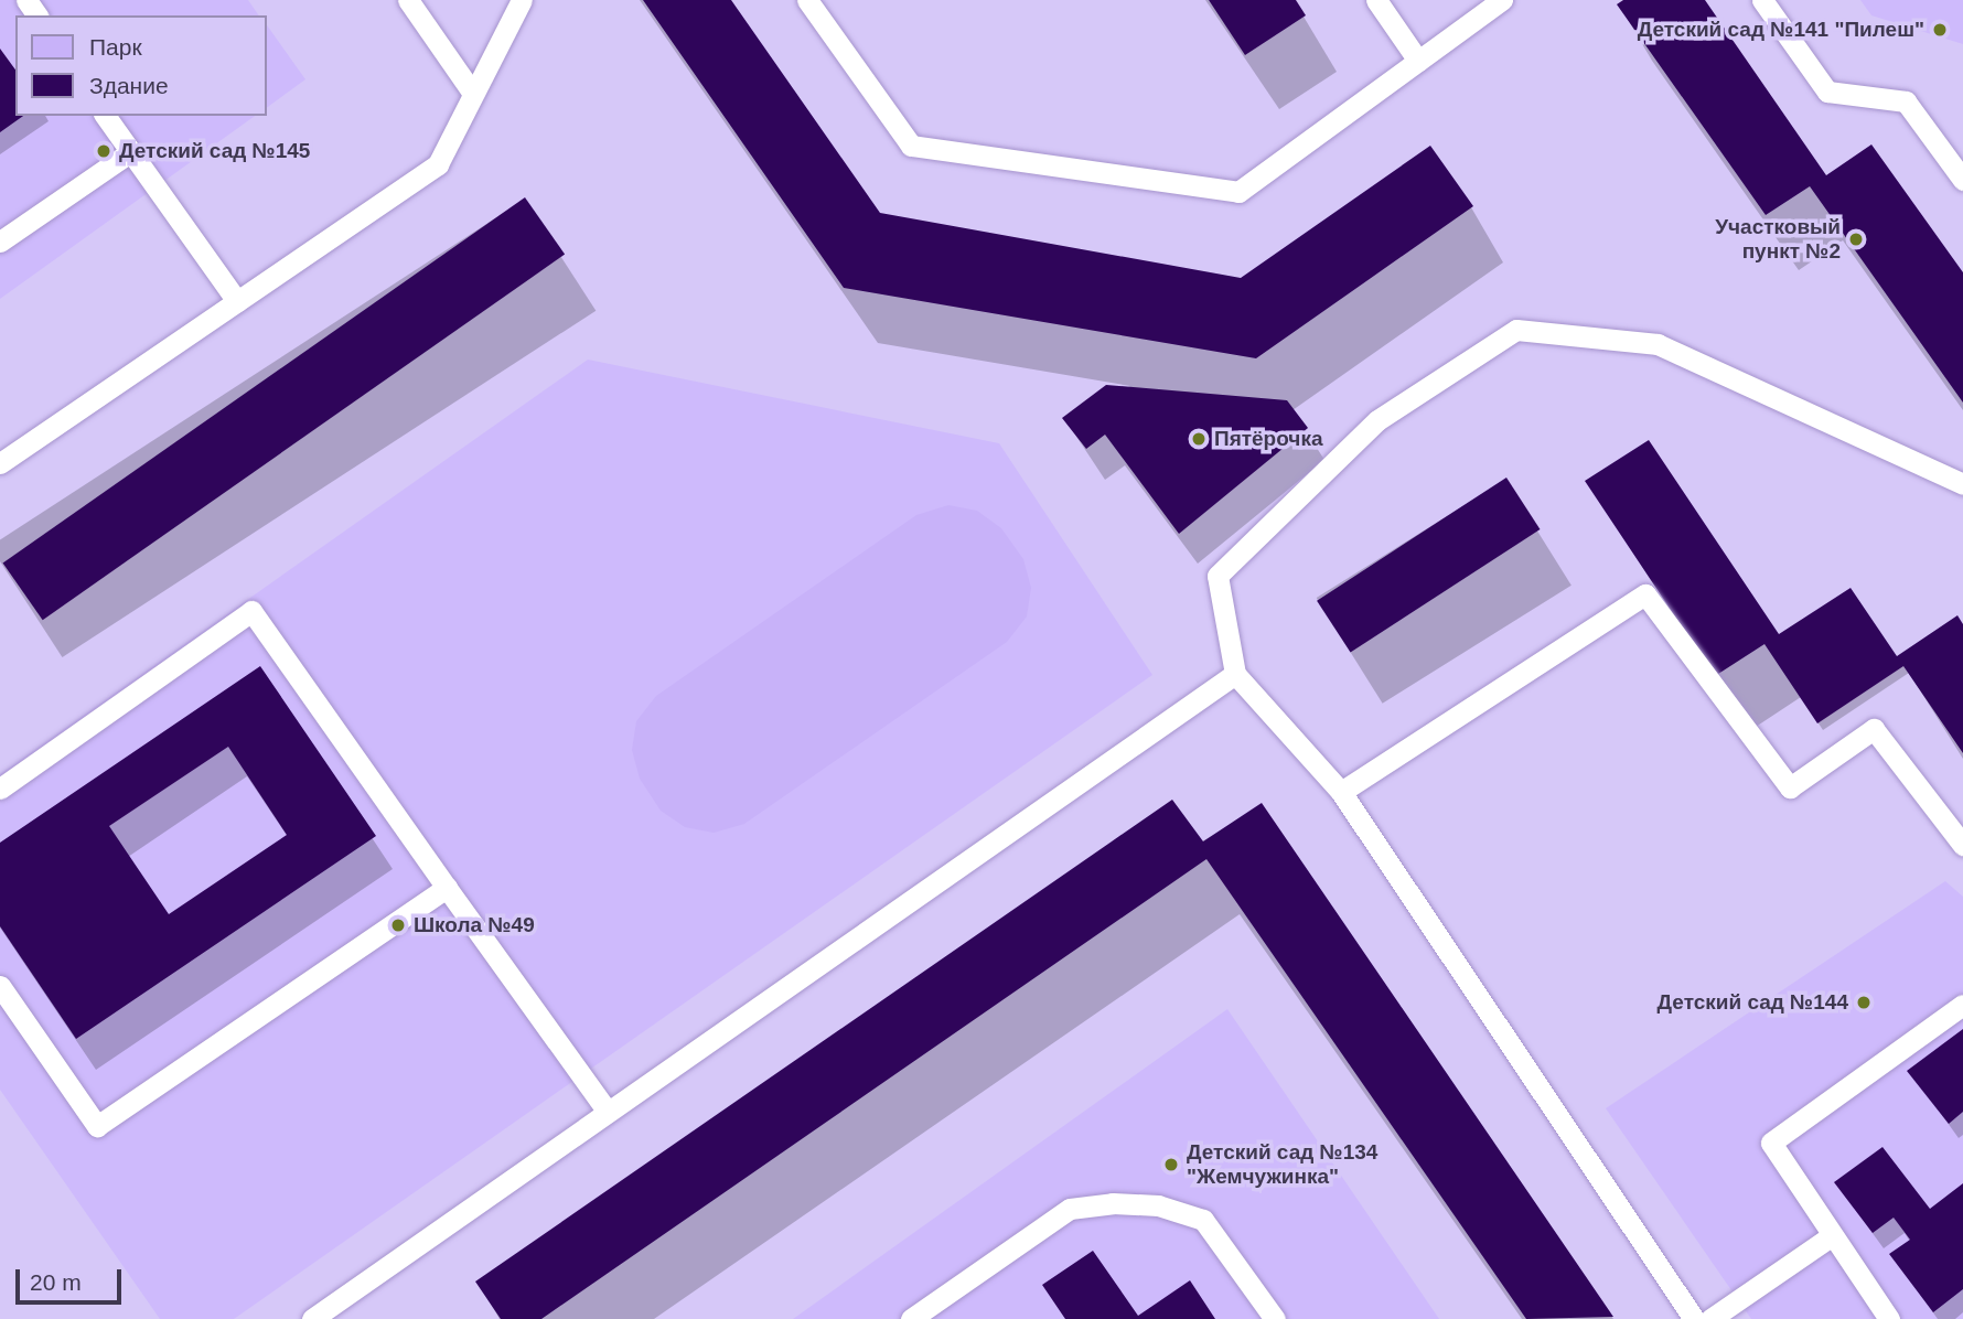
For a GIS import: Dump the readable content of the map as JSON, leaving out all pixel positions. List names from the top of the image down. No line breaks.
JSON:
{"places":["Детский сад №141 \"Пилеш\"","Детский сад №145","Участковый пункт №2","Пятёрочка","Школа №49","Детский сад №144","Детский сад №134 \"Жемчужинка\""],"legend":["Парк","Здание"],"scale_bar":"20 m"}
